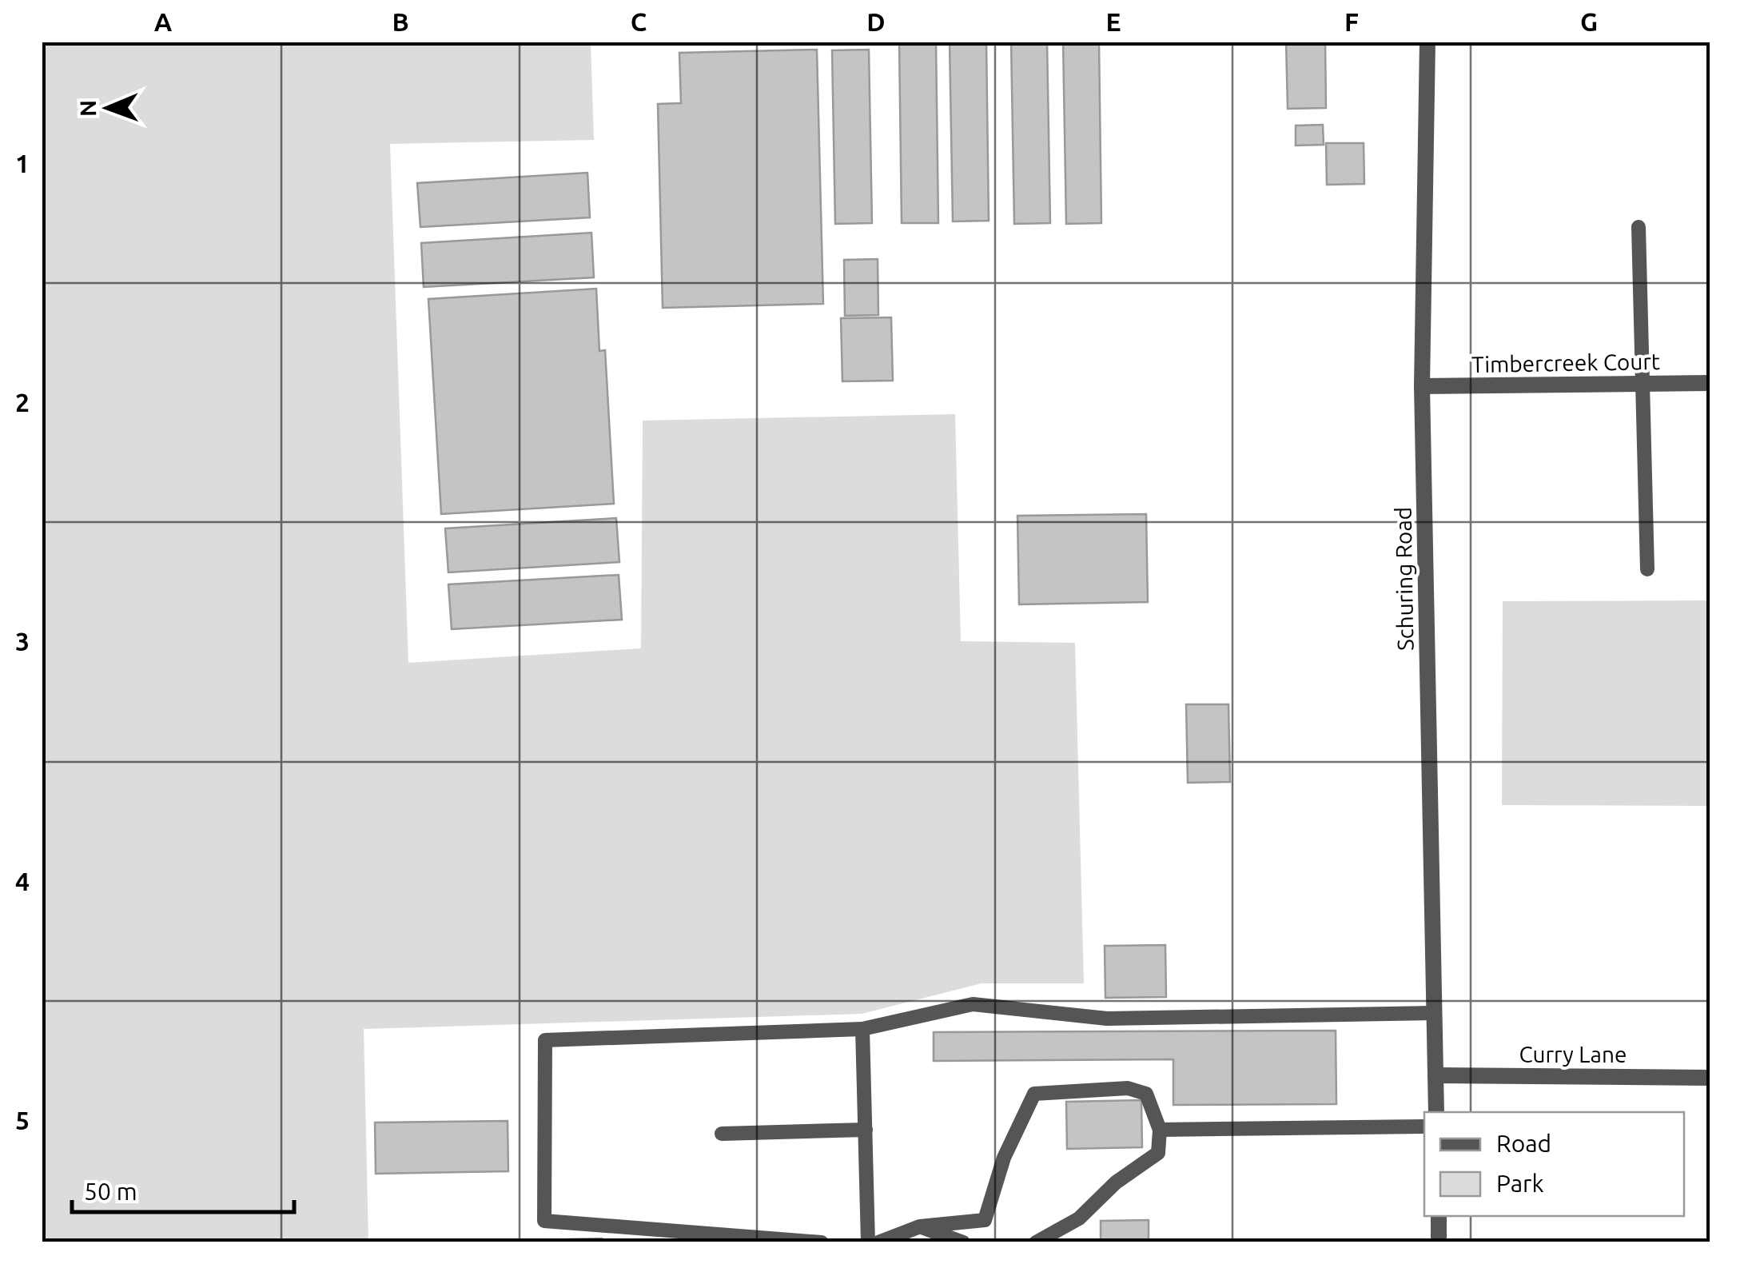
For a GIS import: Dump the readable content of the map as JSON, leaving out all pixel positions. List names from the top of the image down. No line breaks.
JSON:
{"streets":{"street":["Timbercreek Court","Schuring Road","Curry Lane"]},"crossings":[["Timbercreek Court","Schuring Road"],["Schuring Road","Curry Lane"]],"legend":["Road","Park"],"scale_bar":"50 m","north":"left","grid":{"columns":["A","B","C","D","E","F","G"],"rows":["1","2","3","4","5"]}}
